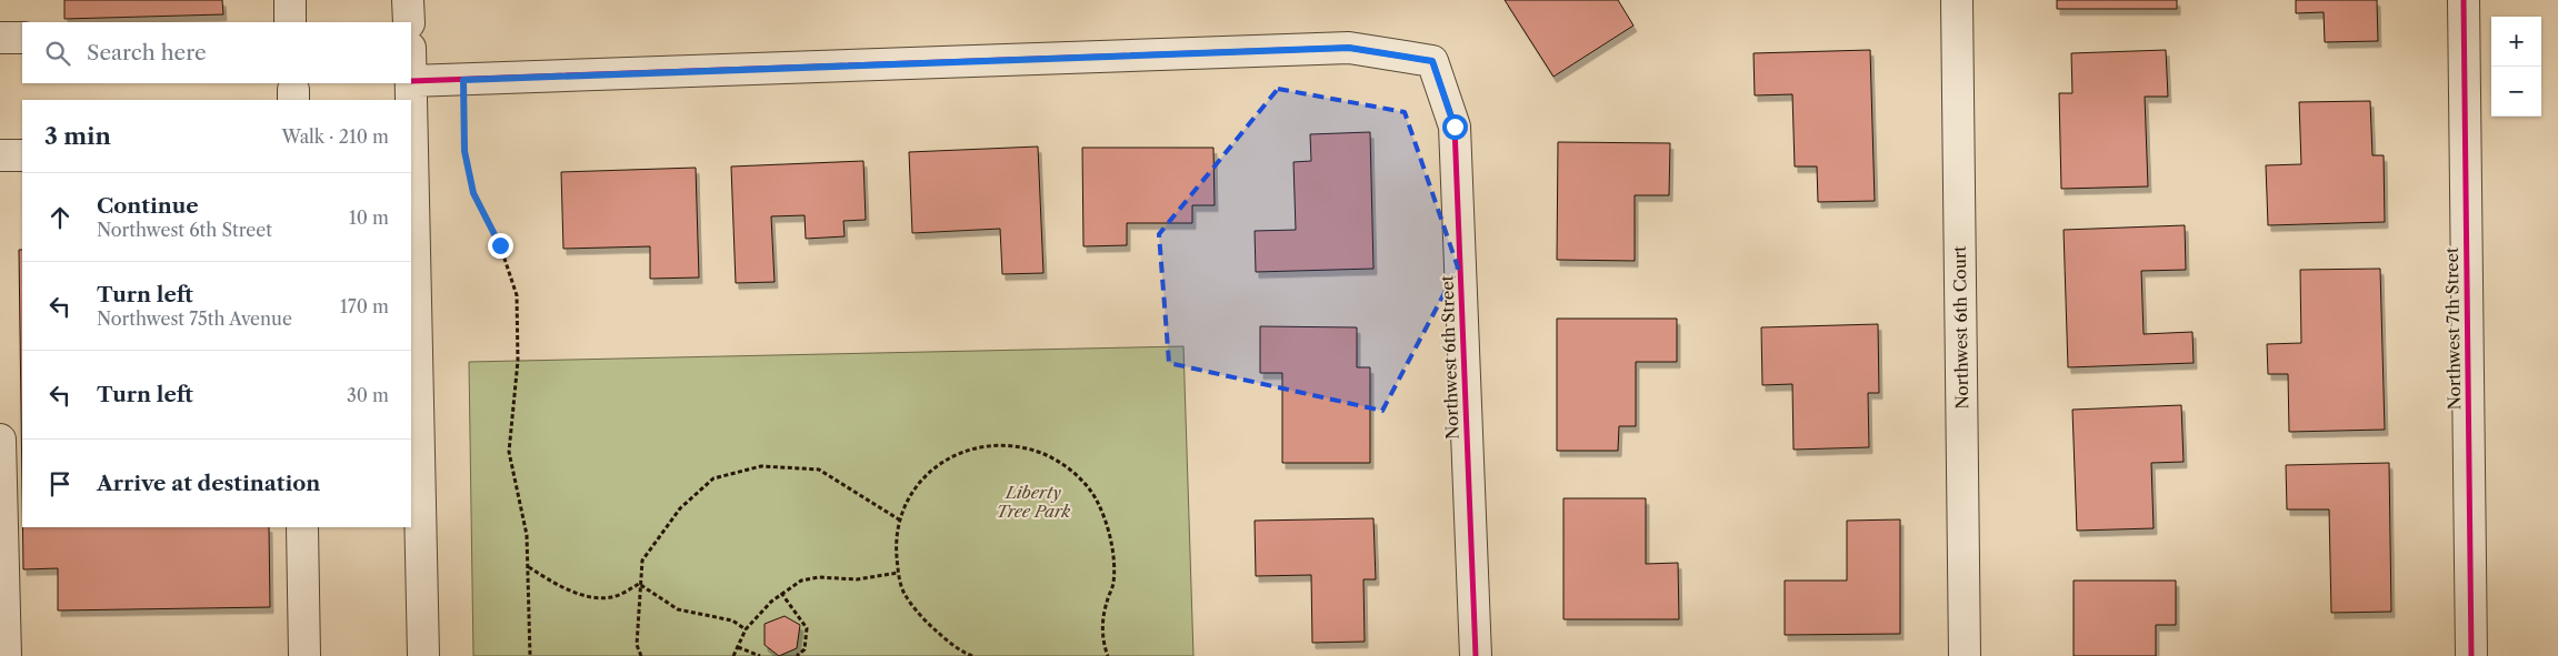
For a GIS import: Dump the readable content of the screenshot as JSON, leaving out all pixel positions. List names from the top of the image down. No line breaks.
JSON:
{"streets":{"street":["Northwest 6th Court","Northwest 7th Street","Northwest 6th Street"]},"parks":["Liberty Tree Park"],"page":{"map_buttons":["+","−"],"search":"Search here","heading":["3 min","Walk · 210 m"],"list":[["Continue","Northwest 6th Street","10 m"],["Turn left","Northwest 75th Avenue","170 m"],["Turn left","30 m"],"Arrive at destination"]}}
